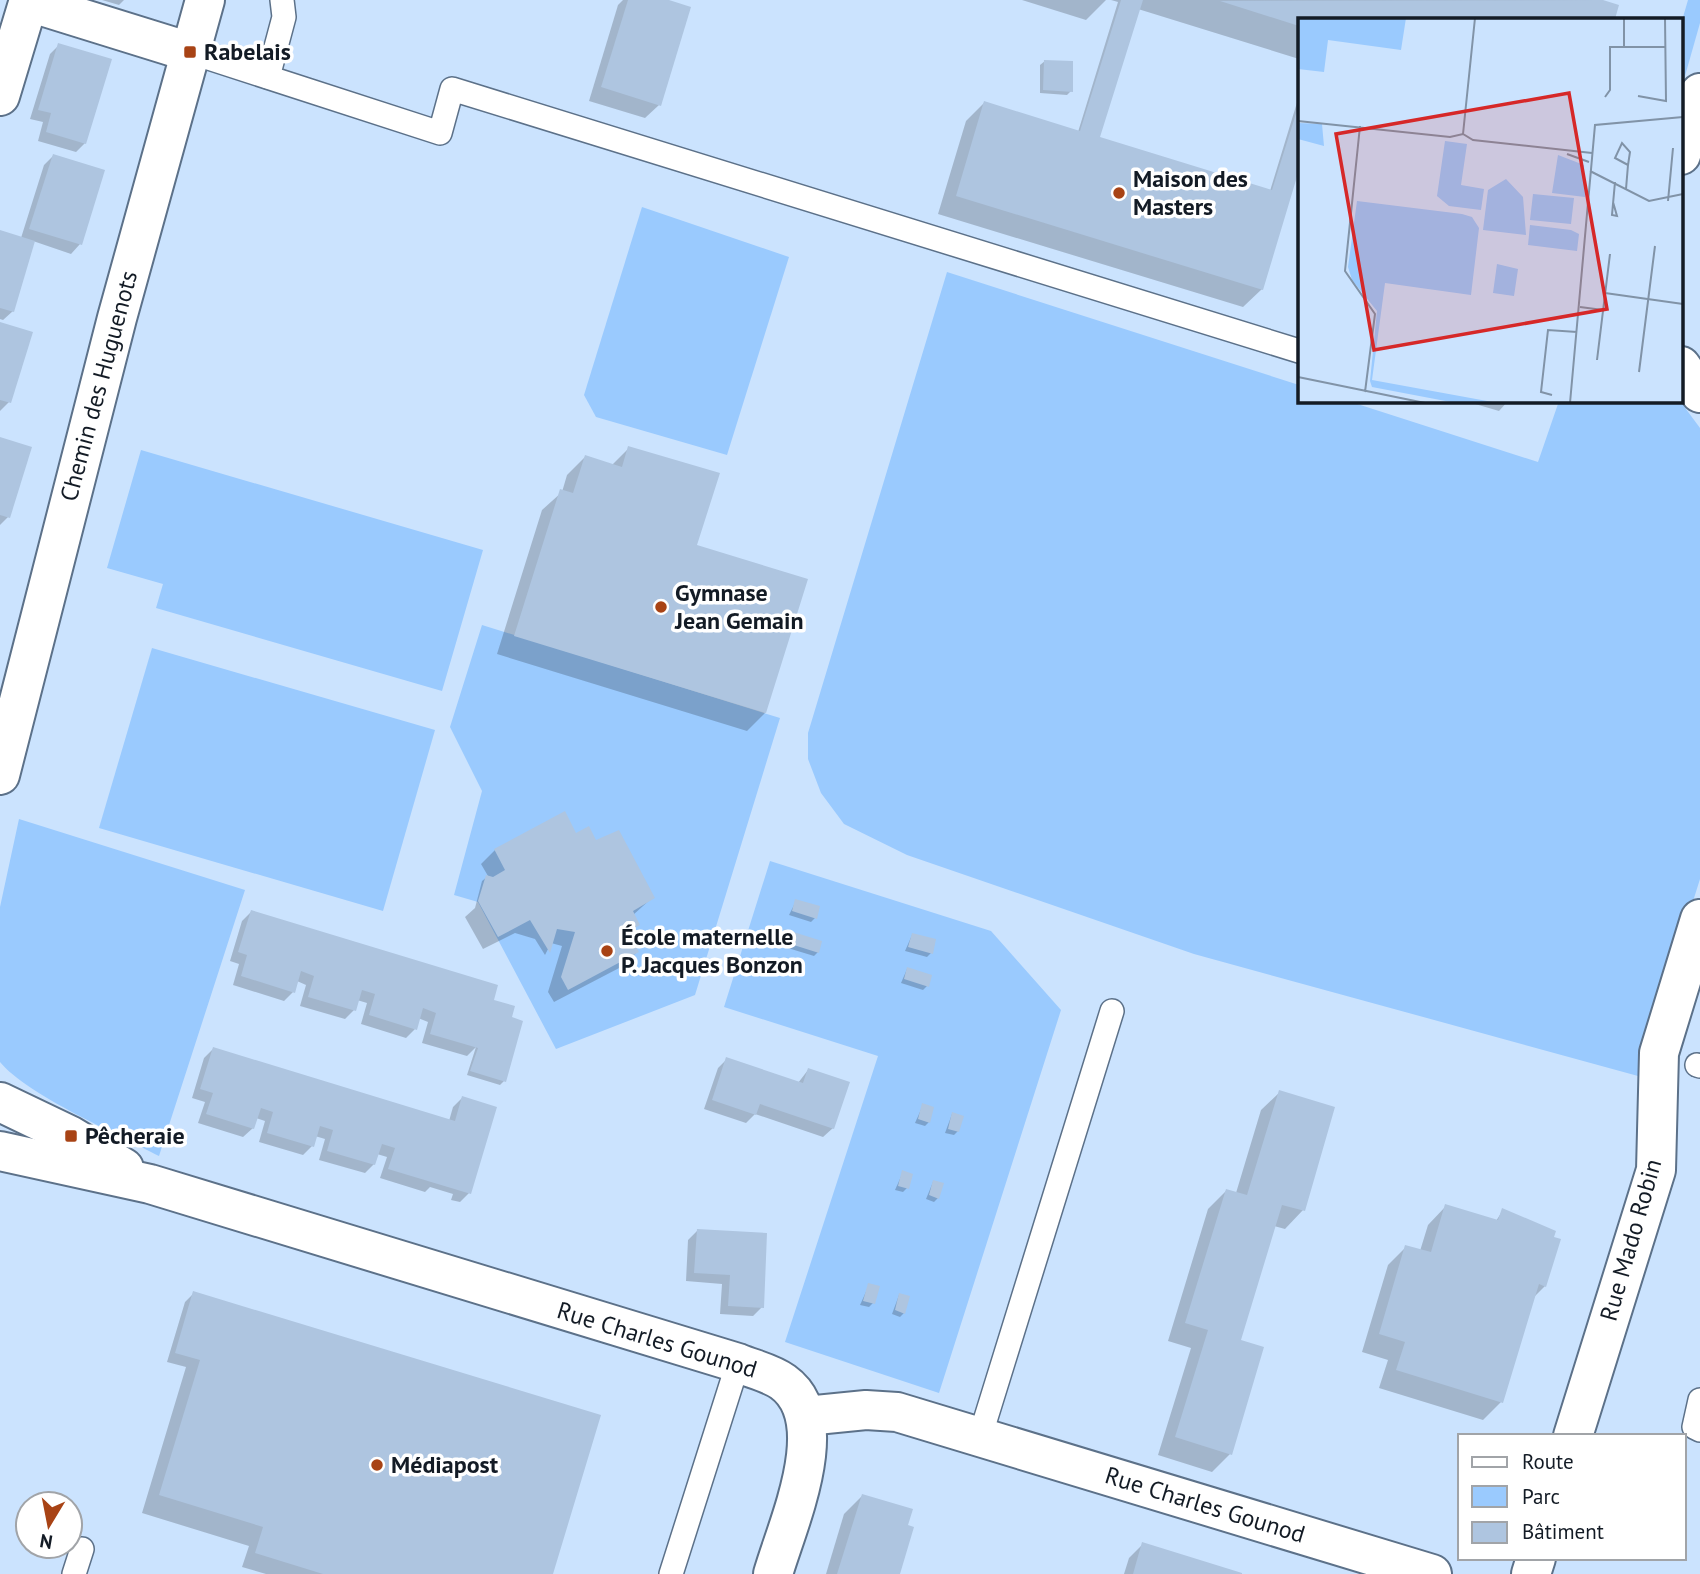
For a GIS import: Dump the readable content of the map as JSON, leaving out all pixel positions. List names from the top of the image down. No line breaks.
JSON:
{"streets":{"street":["Chemin des Huguenots","Rue Mado Robin","Rue Charles Gounod"]},"places":{"transit":["Rabelais","Pêcheraie"],"other":["Maison des Masters","Gymnase Jean Gemain","École maternelle P. Jacques Bonzon","Médiapost"]},"legend":["Route","Parc","Bâtiment"],"north":"bottom"}
